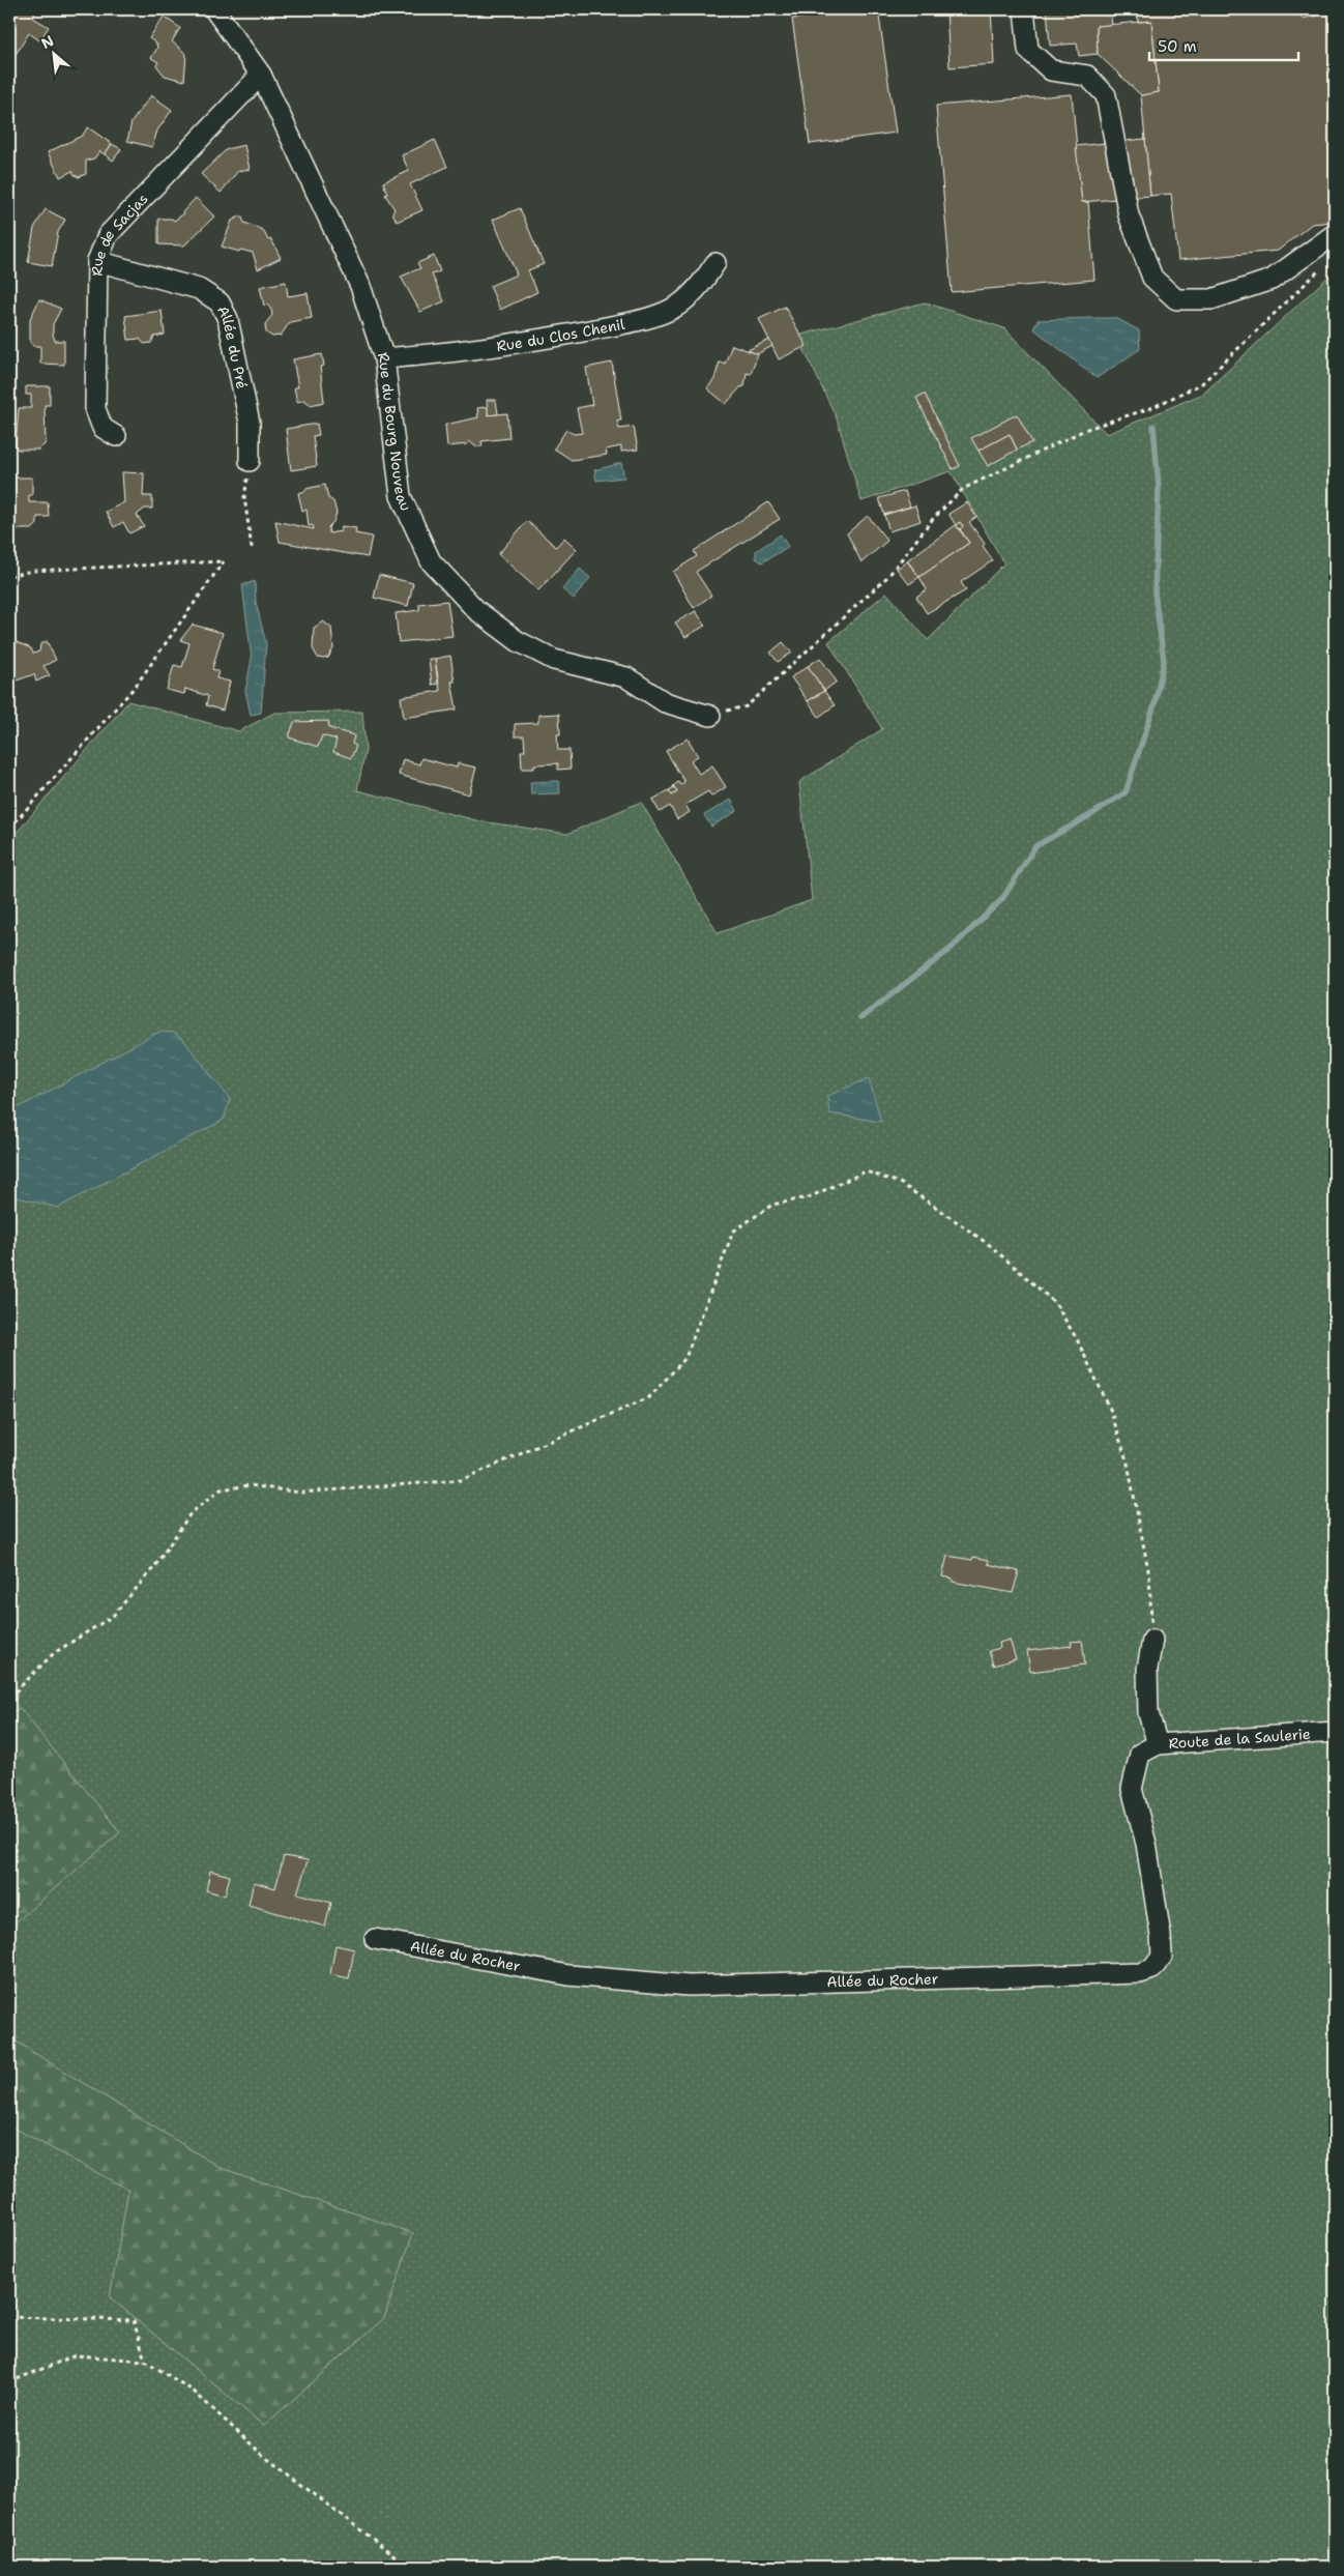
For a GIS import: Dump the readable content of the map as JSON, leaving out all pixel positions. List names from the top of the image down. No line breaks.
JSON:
{"streets":{"street":["Rue de Sacjas","Rue du Clos Chenil","Allée du Pré","Rue du Bourg Nouveau","Route de la Saulerie","Allée du Rocher"]},"crossings":[["Rue de Sacjas","Allée du Pré"],["Rue de Sacjas","Rue du Bourg Nouveau"],["Rue du Clos Chenil","Rue du Bourg Nouveau"],["Route de la Saulerie","Allée du Rocher"]],"scale_bar":"50 m","north":"top left"}
